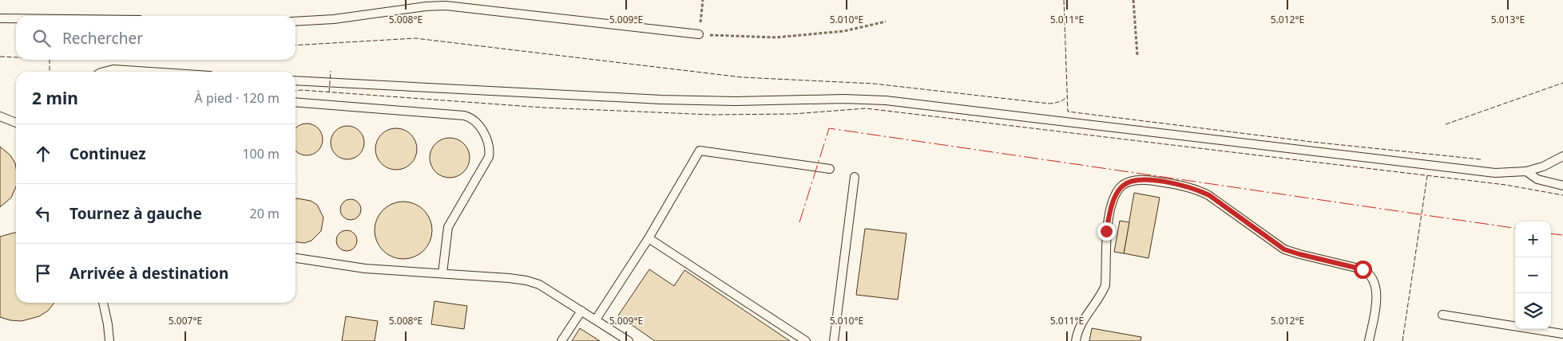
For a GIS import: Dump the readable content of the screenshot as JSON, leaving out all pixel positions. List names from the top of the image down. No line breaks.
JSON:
{"page":{"search":"Rechercher","heading":["2 min","À pied · 120 m"],"list":[["Continuez","100 m"],["Tournez à gauche","20 m"],"Arrivée à destination"],"map_buttons":["+","−"]},"coordinates":["5.008°E","5.009°E","5.010°E","5.011°E","5.012°E","5.013°E","5.007°E"]}
